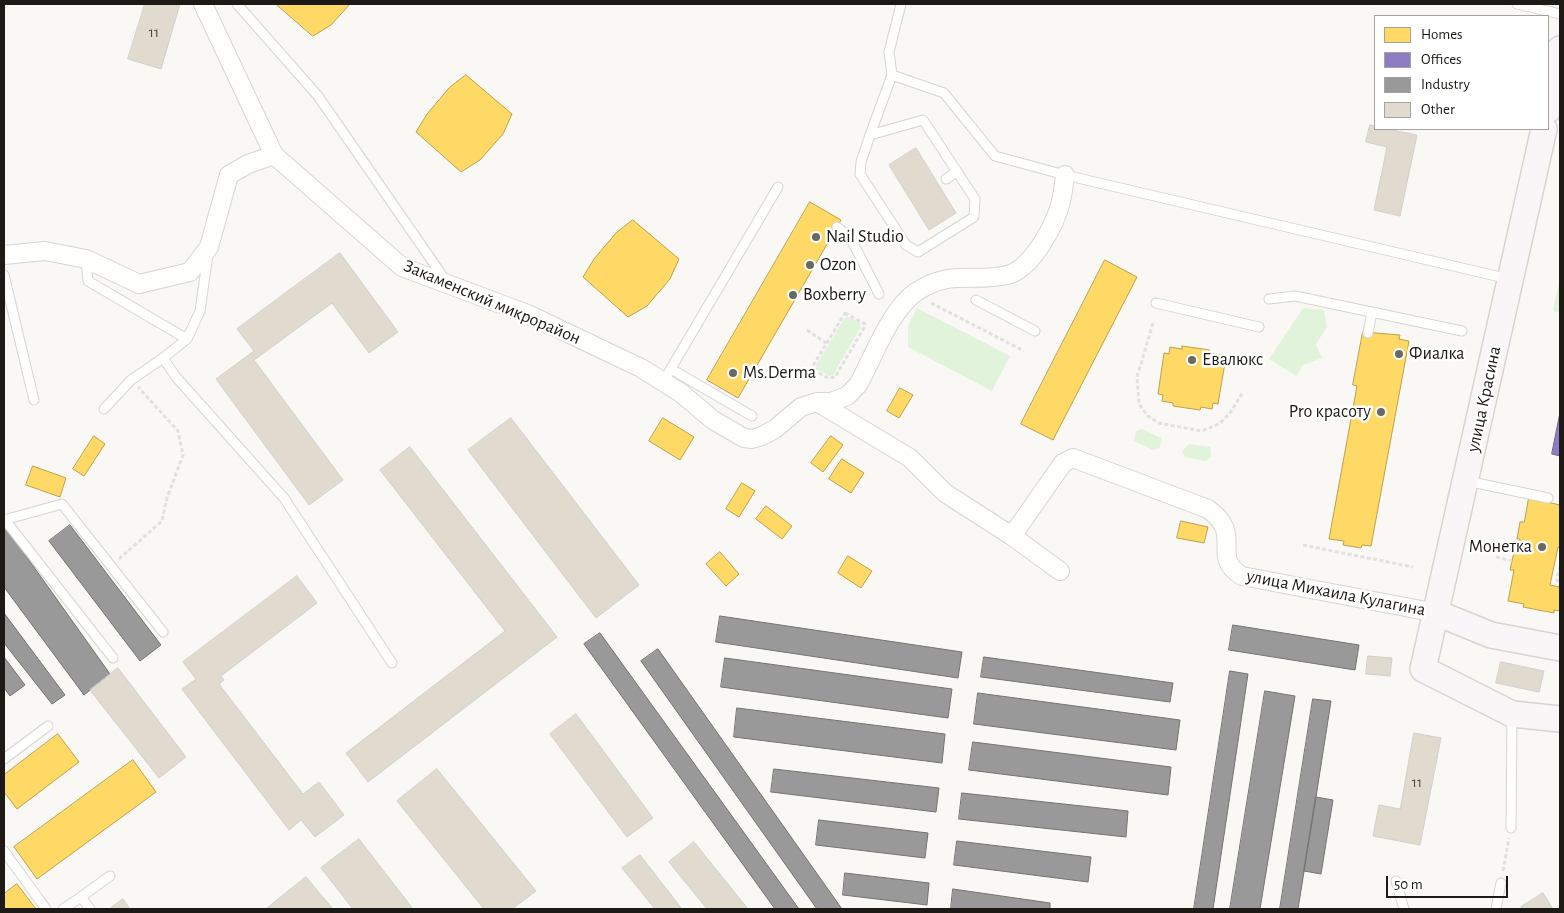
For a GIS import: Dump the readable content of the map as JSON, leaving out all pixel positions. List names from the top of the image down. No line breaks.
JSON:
{"streets":{"street":["Закаменский микрорайон","улица Красина","улица Михаила Кулагина"]},"crossings":[["улица Красина","улица Михаила Кулагина"]],"places":["Nail Studio","Ozon","Boxberry","Фиалка","Евалюкс","Ms.Derma","Pro красоту","Монетка"],"house_numbers":["11","11"],"legend":["Homes","Offices","Industry","Other"],"scale_bar":"50 m"}
